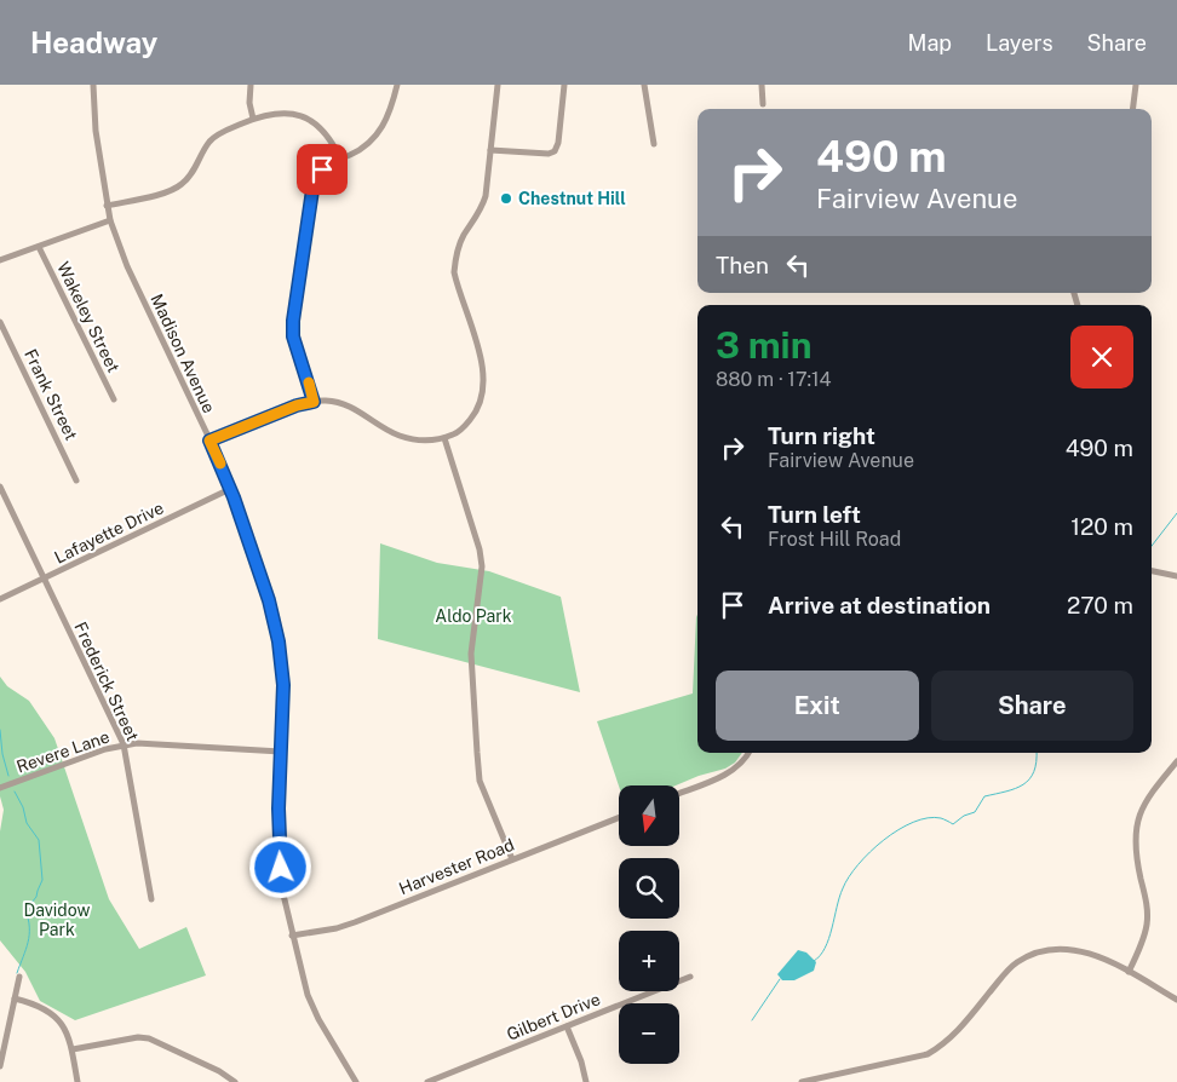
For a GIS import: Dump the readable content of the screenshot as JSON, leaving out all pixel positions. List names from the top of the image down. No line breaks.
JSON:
{"streets":{"street":["Wakeley Street","Madison Avenue","Frank Street","Lafayette Drive","Frederick Street","Revere Lane","Harvester Road","Gilbert Drive"]},"crossings":[["Madison Avenue","Lafayette Drive"],["Madison Avenue","Revere Lane"],["Madison Avenue","Harvester Road"],["Lafayette Drive","Frederick Street"],["Frederick Street","Revere Lane"]],"parks":["Aldo Park","Davidow Park"],"places":["Chestnut Hill"],"north":"bottom","page":{"header":"Headway","nav":["Map","Layers","Share"],"turn":["490 m","Fairview Avenue"],"then":"Then","heading":["3 min","880 m · 17:14"],"list":[{"name":"Turn right","note":"Fairview Avenue","value":"490 m"},{"name":"Turn left","note":"Frost Hill Road","value":"120 m"},{"name":"Arrive at destination","value":"270 m"}],"buttons":["Exit","Share"],"map_buttons":["+","−"]}}
